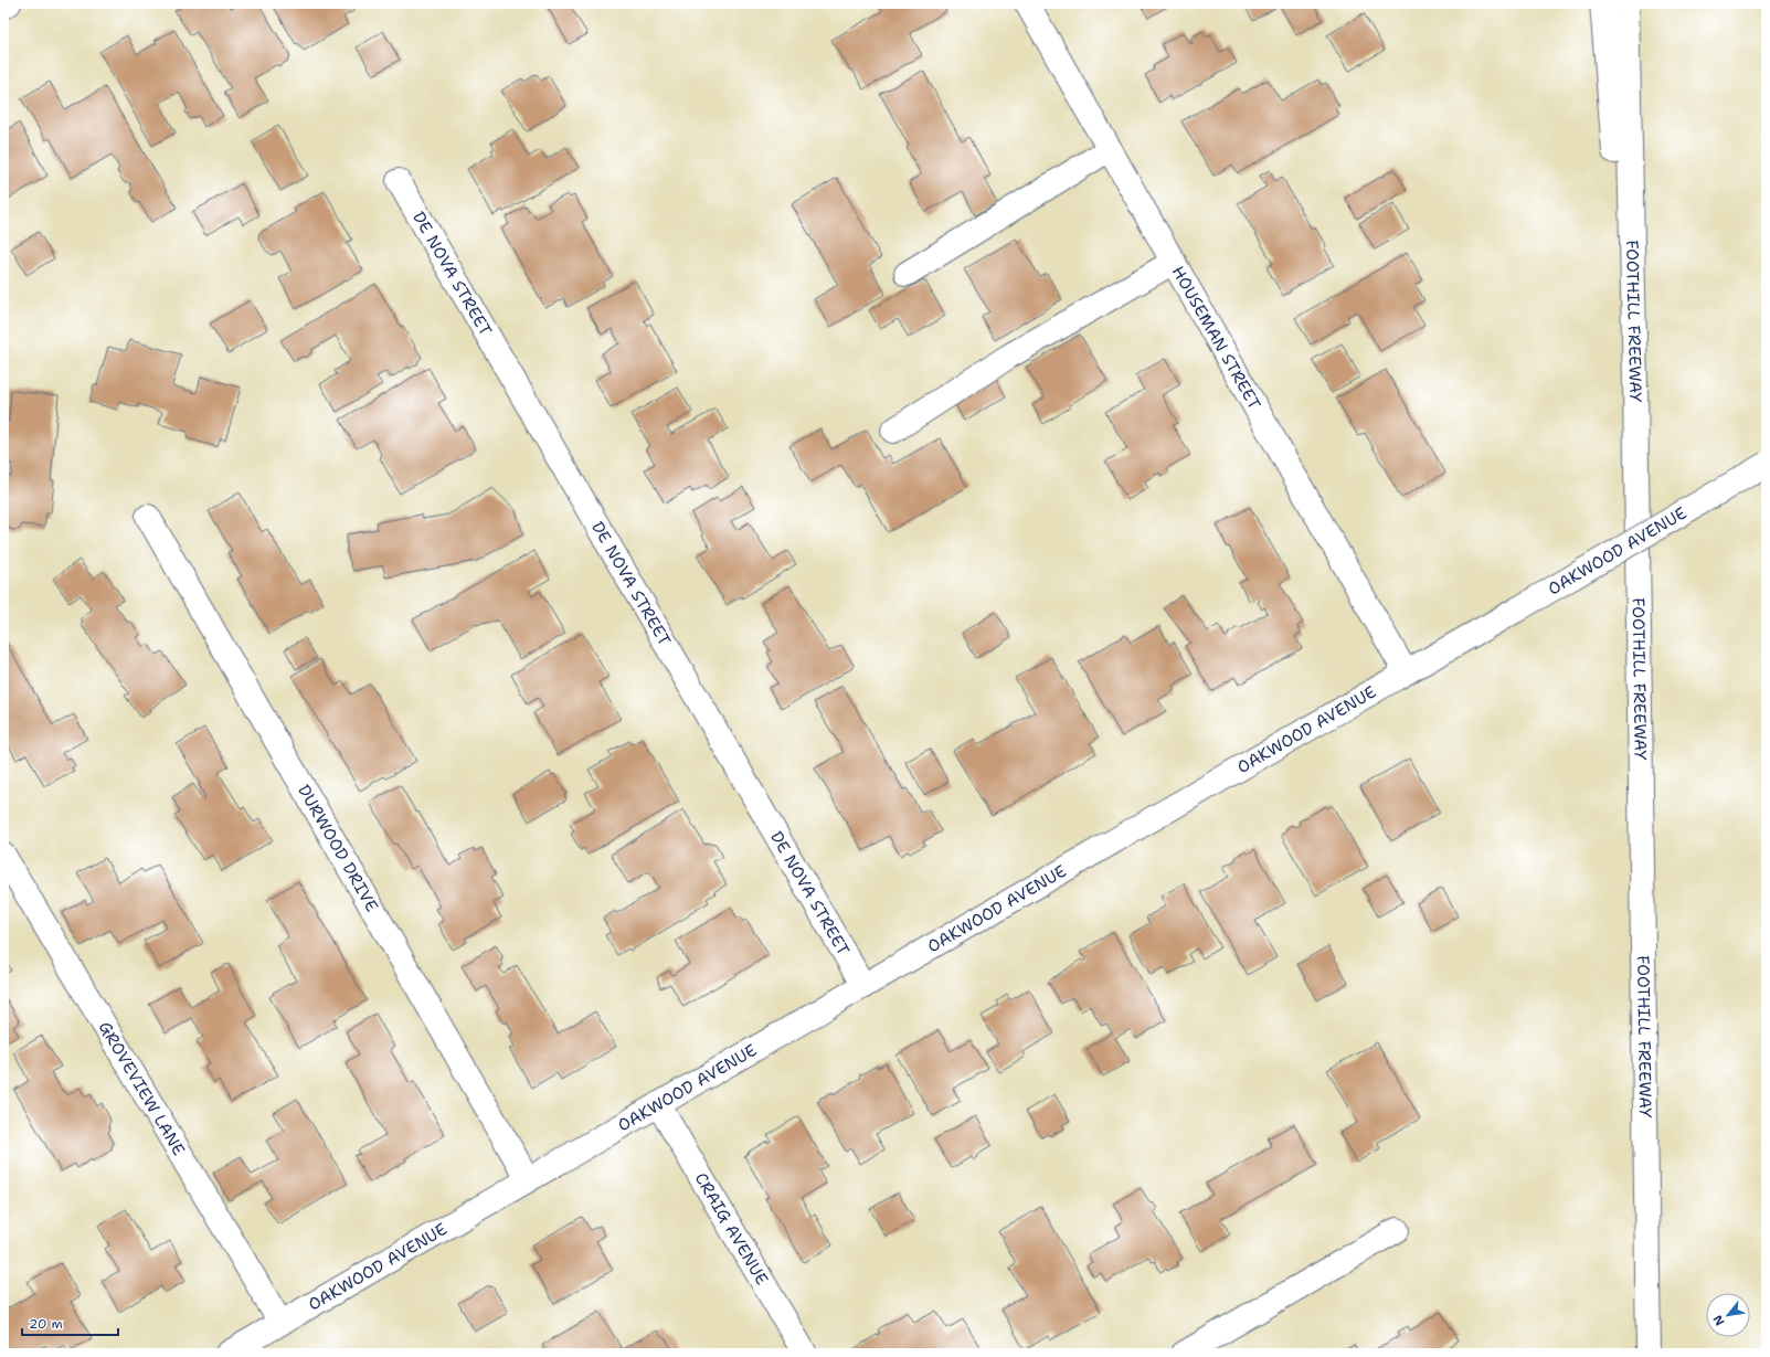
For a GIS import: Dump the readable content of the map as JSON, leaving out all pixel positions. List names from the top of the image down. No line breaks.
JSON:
{"streets":{"main road":["DE NOVA STREET","FOOTHILL FREEWAY","HOUSEMAN STREET","OAKWOOD AVENUE","DURWOOD DRIVE","GROVEVIEW LANE","CRAIG AVENUE"]},"crossings":[["DE NOVA STREET","OAKWOOD AVENUE"],["HOUSEMAN STREET","OAKWOOD AVENUE"],["OAKWOOD AVENUE","DURWOOD DRIVE"],["OAKWOOD AVENUE","GROVEVIEW LANE"],["OAKWOOD AVENUE","CRAIG AVENUE"]],"scale_bar":"20 m","north":"bottom left"}
